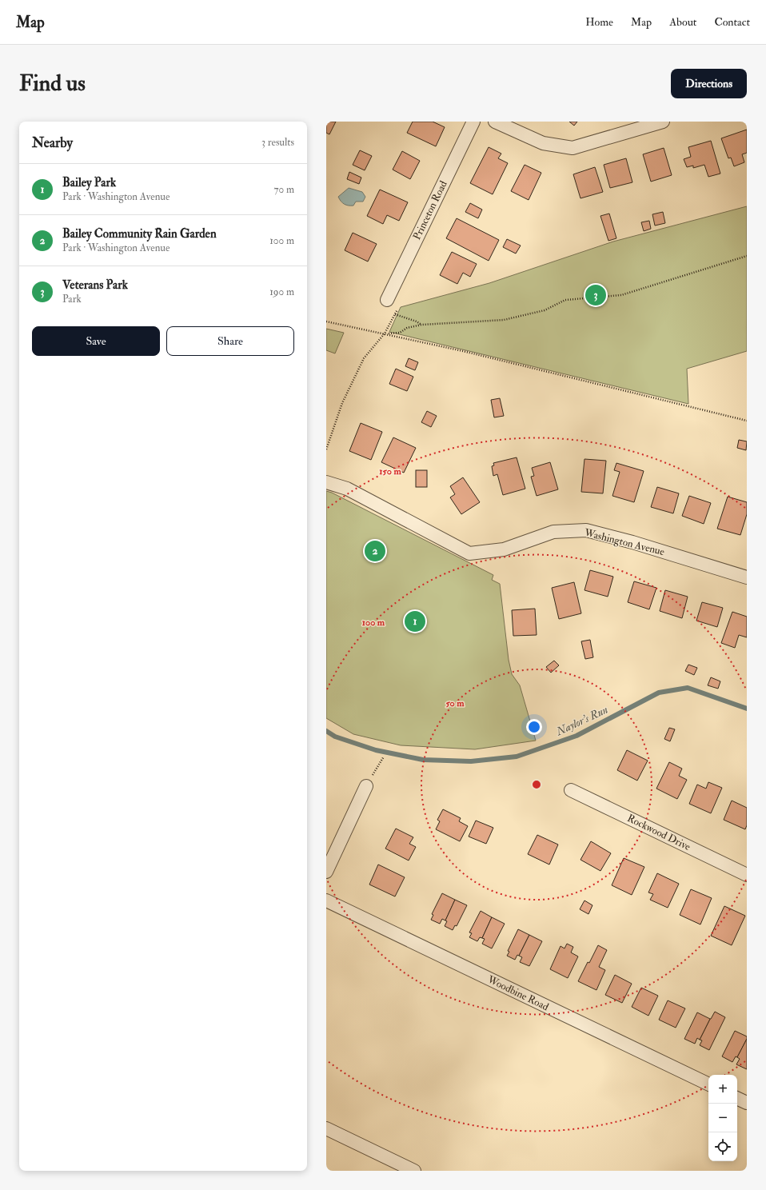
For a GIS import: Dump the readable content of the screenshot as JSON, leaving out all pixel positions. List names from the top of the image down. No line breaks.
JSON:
{"streets":{"street":["Princeton Road","Washington Avenue","Rockwood Drive","Woodbine Road"]},"water":["Naylor's Run"],"page":{"header":"Map","nav":["Home","Map","About","Contact"],"buttons":["Directions",["Save","Share"]],"title":"Find us","heading":["Nearby","3 results"],"list":[{"mark":"1","name":"Bailey Park","note":"Park · Washington Avenue","value":"70 m"},{"mark":"2","name":"Bailey Community Rain Garden","note":"Park · Washington Avenue","value":"100 m"},{"mark":"3","name":"Veterans Park","note":"Park","value":"190 m"}],"pins":["3","2","1"],"map_buttons":["+","−"]},"rings":["150 m","100 m","50 m"]}
